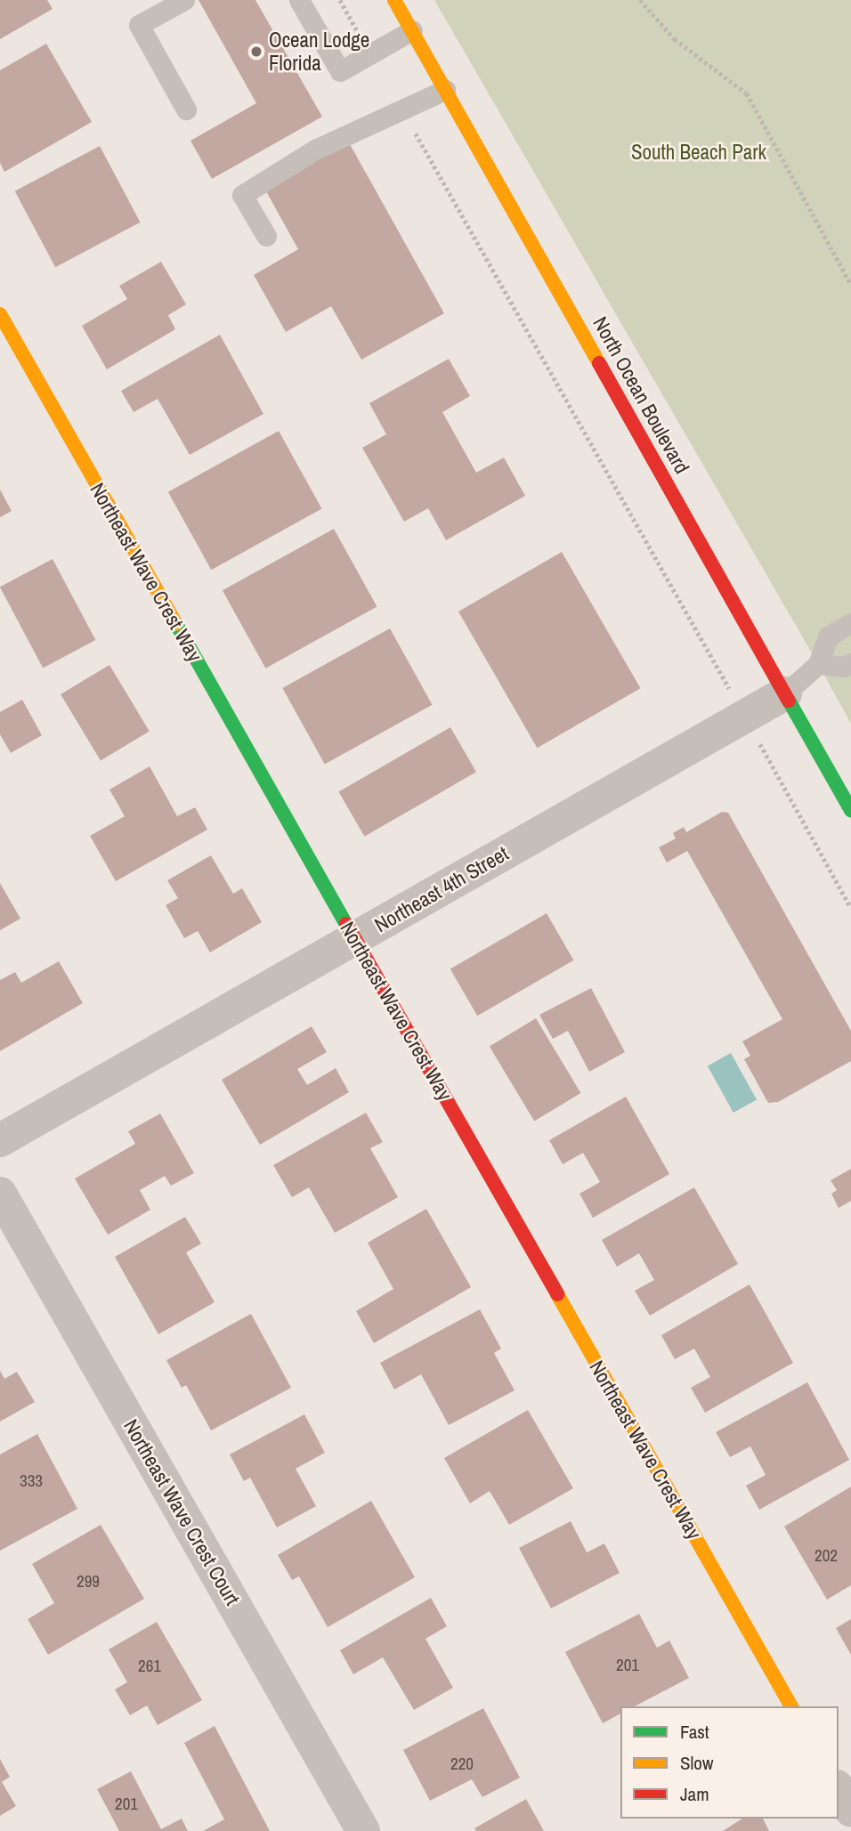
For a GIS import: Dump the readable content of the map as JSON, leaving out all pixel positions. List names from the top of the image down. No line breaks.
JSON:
{"streets":{"street":["North Ocean Boulevard","Northeast Wave Crest Way","Northeast 4th Street","Northeast Wave Crest Court"]},"crossings":[["North Ocean Boulevard","Northeast 4th Street"],["Northeast Wave Crest Way","Northeast 4th Street"]],"parks":["South Beach Park"],"places":["Ocean Lodge Florida"],"house_numbers":["333","202","299","201","261","220","201"],"legend":["Fast","Slow","Jam"]}
